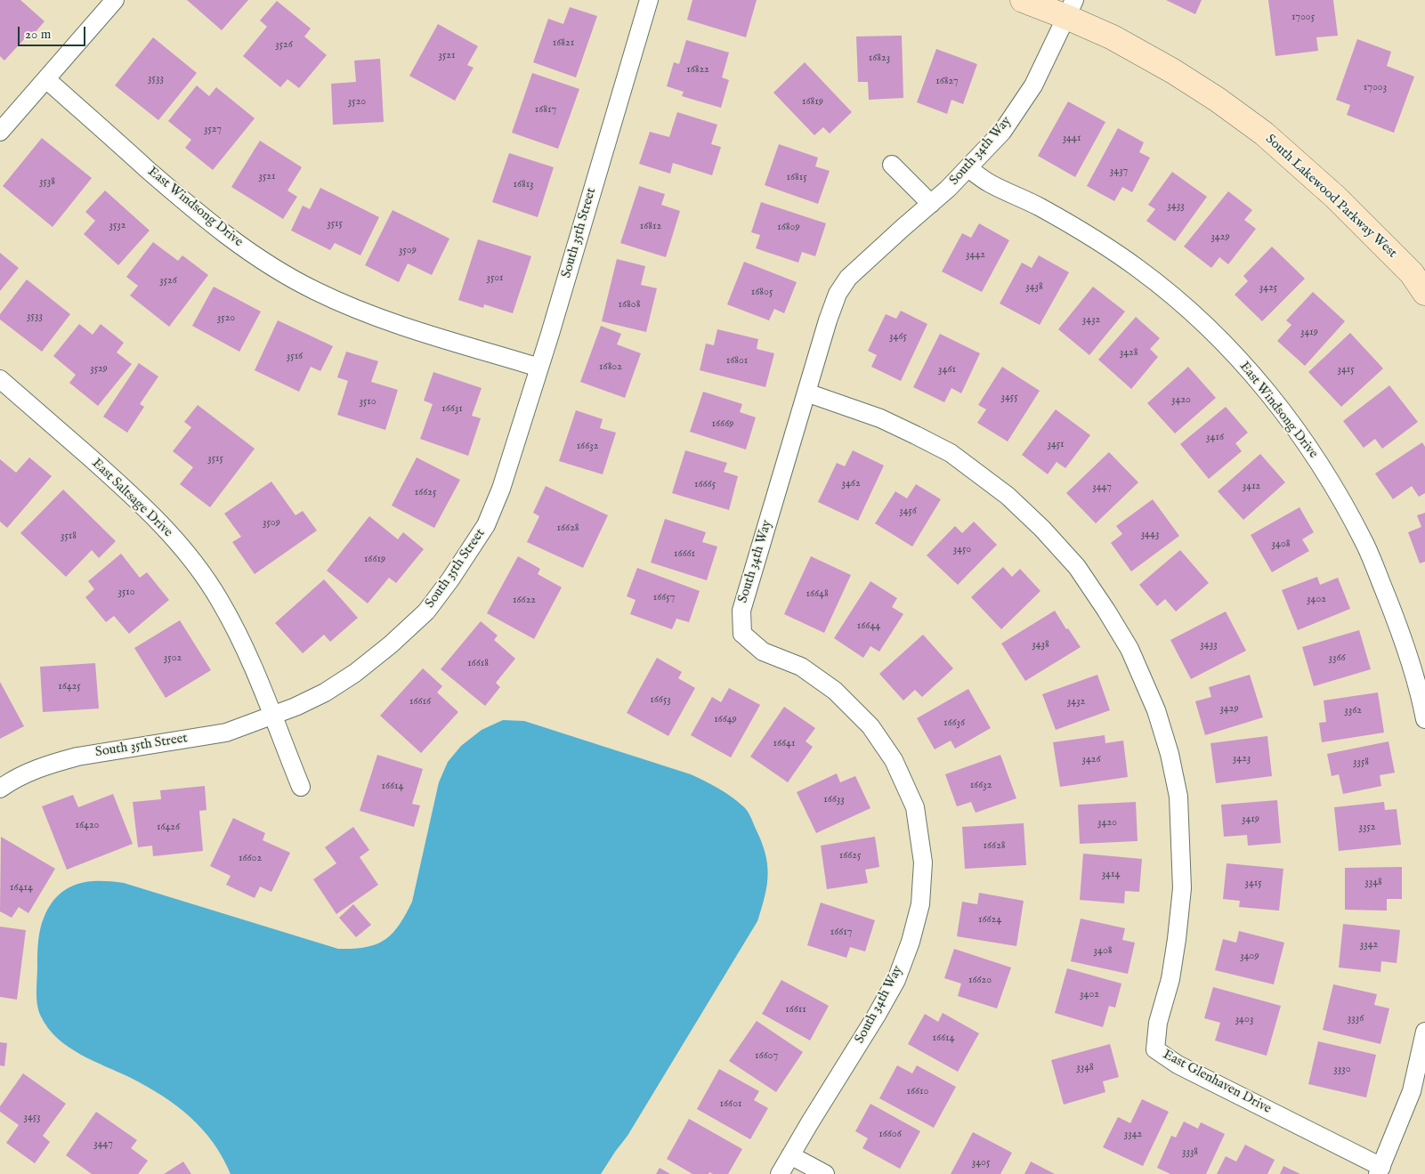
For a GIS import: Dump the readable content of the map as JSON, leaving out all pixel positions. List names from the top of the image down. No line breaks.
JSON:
{"streets":{"street":["South 34th Way","South Lakewood Parkway West","East Windsong Drive","South 35th Street","East Saltsage Drive","East Glenhaven Drive"]},"crossings":[["South 34th Way","South Lakewood Parkway West"],["South 34th Way","East Windsong Drive"],["South 34th Way","East Glenhaven Drive"],["East Windsong Drive","South 35th Street"],["South 35th Street","East Saltsage Drive"]],"house_numbers":["17005","16821","3526","3521","16823","16822","3533","16827","17003","3520","16819","16817","3527","3441","3437","3521","16815","3538","16813","3433","3515","3532","16812","16809","3429","3509","3442","3501","3526","3438","3425","16805","16808","3533","3520","3432","3419","3465","3428","3516","16801","16802","3529","3461","3415","3455","3420","3510","16631","16669","3416","3451","16632","3515","3462","16665","3412","3447","16625","3456","3509","16628","3443","3518","3408","3450","16661","16619","3510","16648","16657","3402","16622","16644","3438","3433","3502","3366","16618","16425","16653","16616","3432","3429","3362","16649","16636","16641","3423","3426","3358","16632","16614","16633","3419","3420","16420","16426","3352","16628","16625","16602","3414","3348","3415","16414","16624","16617","3342","3408","3409","16620","3402","16611","3336","3403","16614","16607","3348","3330","16610","16601","3453","16606","3342","3447","3338","3405"],"scale_bar":"20 m"}
